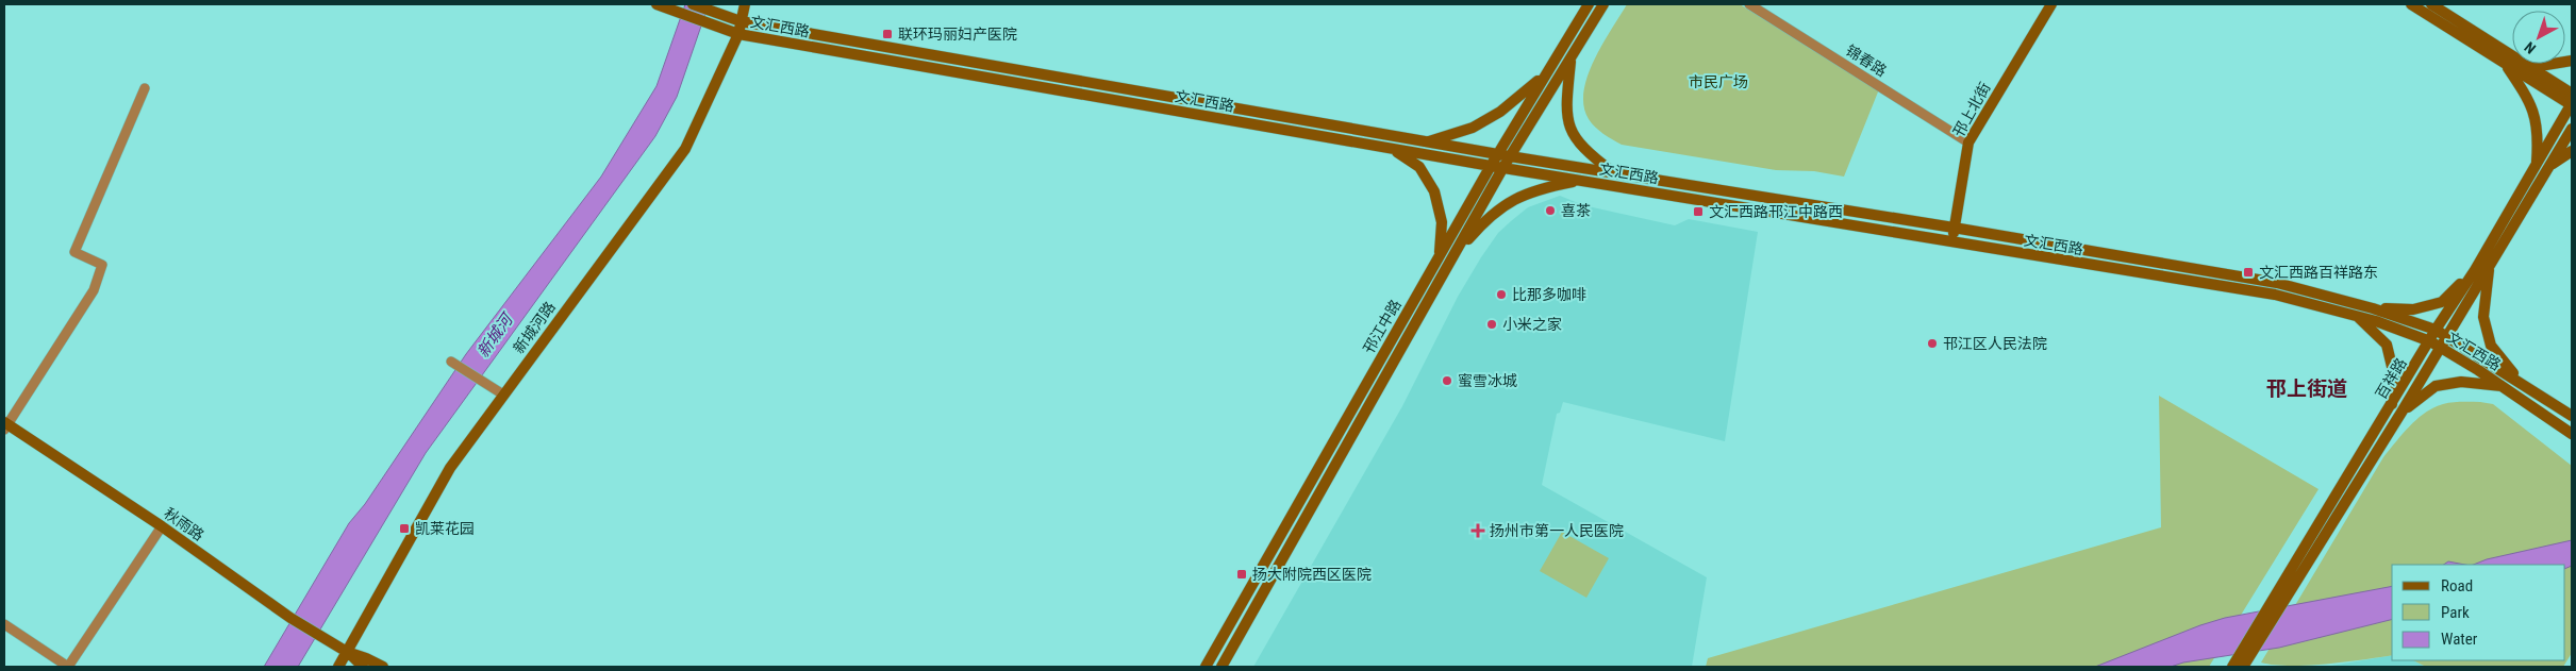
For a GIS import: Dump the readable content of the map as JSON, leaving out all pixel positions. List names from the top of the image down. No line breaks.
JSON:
{"streets":{"main road":["文汇西路","邗上北街","邗江中路","新城河路","百祥路","秋雨路"],"street":["锦春路"]},"crossings":[["文汇西路","邗上北街"],["文汇西路","邗江中路"],["文汇西路","新城河路"],["文汇西路","百祥路"],["锦春路","邗上北街"],["新城河路","秋雨路"]],"districts":["邗上街道"],"water":["新城河"],"parks":["市民广场"],"places":{"transit":["联环玛丽妇产医院","文汇西路邗江中路西","文汇西路百祥路东","凯莱花园","扬大附院西区医院"],"other":["喜茶","比那多咖啡","小米之家","邗江区人民法院","蜜雪冰城"],"health":["扬州市第一人民医院"]},"legend":["Road","Park","Water"],"north":"bottom left"}
